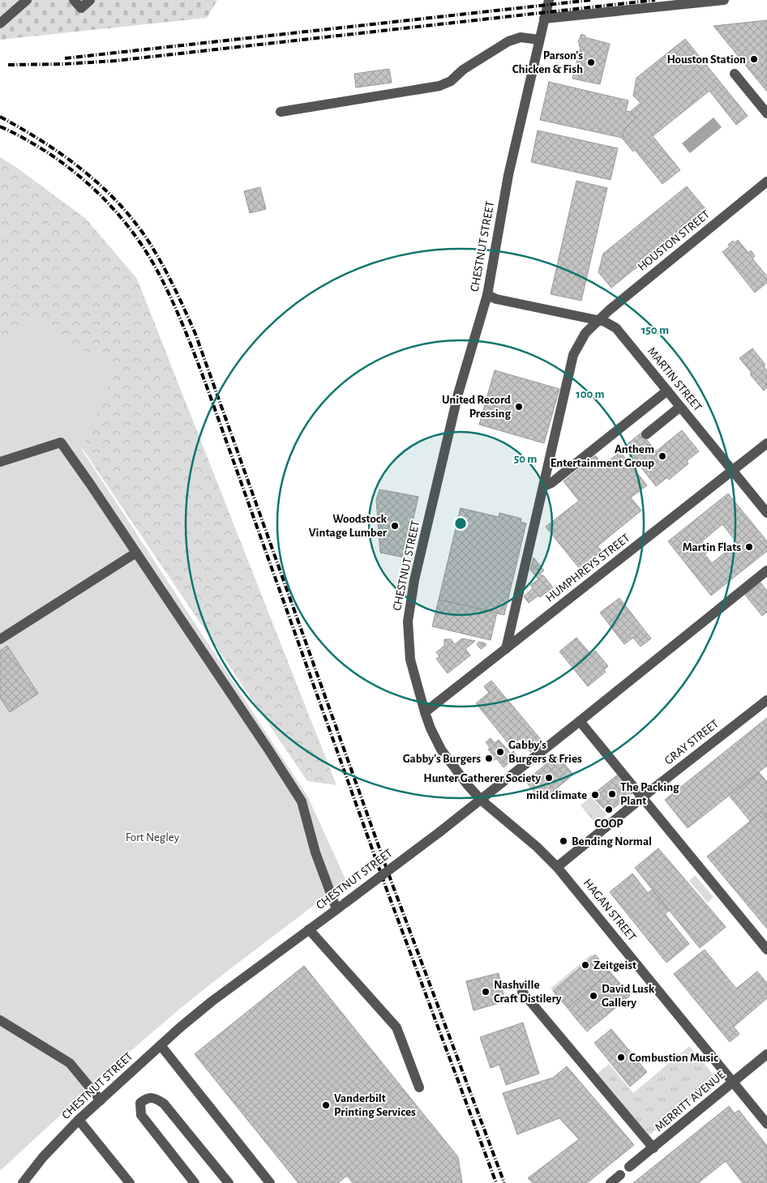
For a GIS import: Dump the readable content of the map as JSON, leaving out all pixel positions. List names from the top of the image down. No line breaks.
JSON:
{"streets":{"street":["HOUSTON STREET","CHESTNUT STREET","MARTIN STREET","HUMPHREYS STREET","GRAY STREET","HAGAN STREET","MERRITT AVENUE"]},"crossings":[["HOUSTON STREET","MARTIN STREET"],["HOUSTON STREET","HUMPHREYS STREET"],["CHESTNUT STREET","MARTIN STREET"],["CHESTNUT STREET","HUMPHREYS STREET"],["CHESTNUT STREET","HAGAN STREET"],["MARTIN STREET","HUMPHREYS STREET"],["GRAY STREET","HAGAN STREET"],["HAGAN STREET","MERRITT AVENUE"]],"parks":["Fort Negley"],"places":["Houston Station","Parson's Chicken & Fish","United Record Pressing","Anthem Entertainment Group","Woodstock Vintage Lumber","Martin Flats","Gabby's Burgers & Fries","Gabby's Burgers","Hunter Gatherer Society","The Packing Plant","mild climate","COOP","Bending Normal","Zeitgeist","Nashville Craft Distilery","David Lusk Gallery","Combustion Music","Vanderbilt Printing Services"],"rings":["150 m","100 m","50 m"]}
